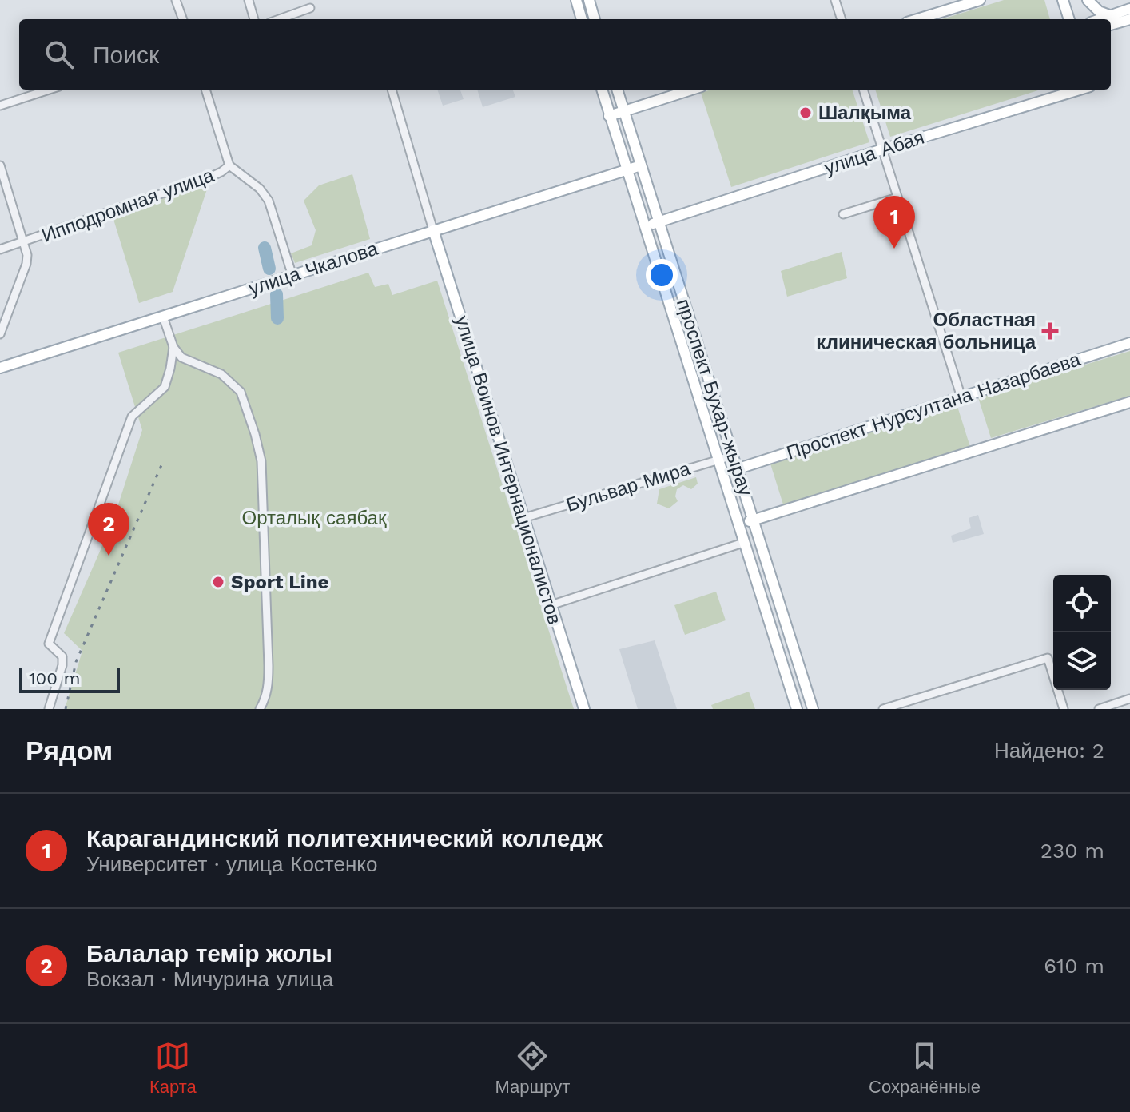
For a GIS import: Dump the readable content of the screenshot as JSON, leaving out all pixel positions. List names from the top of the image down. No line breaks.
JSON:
{"streets":{"main road":["улица Абая","улица Чкалова","проспект Бухар-жырау","Проспект Нурсултана Назарбаева","улица Воинов Интернационалистов"],"street":["Ипподромная улица","Бульвар Мира"]},"crossings":[["улица Абая","проспект Бухар-жырау"],["улица Чкалова","проспект Бухар-жырау"],["улица Чкалова","улица Воинов Интернационалистов"],["проспект Бухар-жырау","Проспект Нурсултана Назарбаева"],["проспект Бухар-жырау","Бульвар Мира"],["улица Воинов Интернационалистов","Бульвар Мира"]],"parks":["Орталық саябақ"],"places":{"other":["Шалқыма","Sport Line"],"health":["Областная клиническая больница"]},"scale_bar":"100 m","page":{"search":"Поиск","pins":["1","2"],"scale":"100 m","heading":["Рядом","Найдено: 2"],"list":[{"mark":"1","name":"Карагандинский политехнический колледж","note":"Университет · улица Костенко","value":"230 m"},{"mark":"2","name":"Балалар темір жолы","note":"Вокзал · Мичурина улица","value":"610 m"}],"nav":["Карта","Маршрут","Сохранённые"]}}
